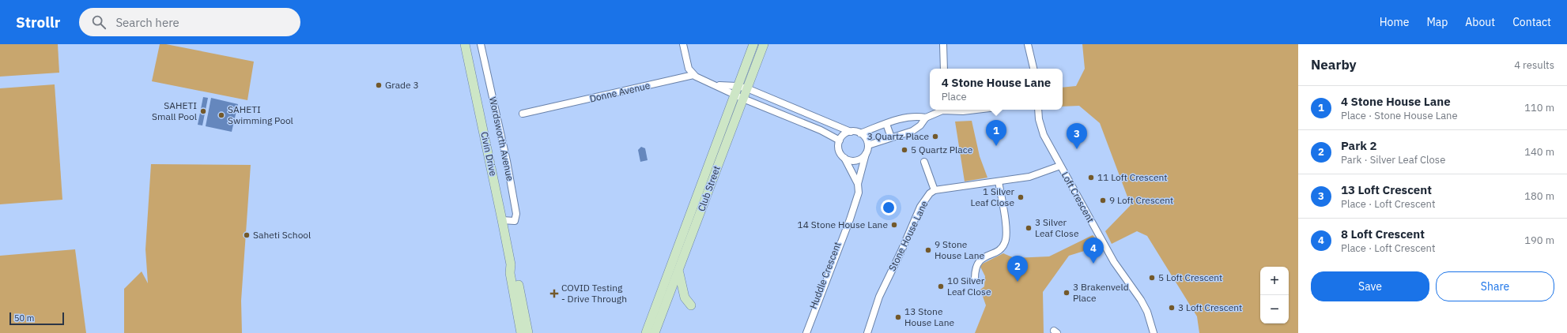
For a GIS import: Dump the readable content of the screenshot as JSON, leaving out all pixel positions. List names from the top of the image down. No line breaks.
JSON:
{"streets":{"main road":["Civin Drive","Club Street"],"street":["Donne Avenue","Wordsworth Avenue","Loft Crescent","Stone House Lane","Huddle Crescent"]},"crossings":[["Wordsworth Avenue","Civin Drive"]],"places":{"other":["Grade 3","SAHETI Small Pool","SAHETI Swimming Pool","3 Quartz Place","5 Quartz Place","11 Loft Crescent","1 Silver Leaf Close","9 Loft Crescent","14 Stone House Lane","3 Silver Leaf Close","Saheti School","9 Stone House Lane","5 Loft Crescent","10 Silver Leaf Close","3 Brakenveld Place","3 Loft Crescent","13 Stone House Lane"],"health":["COVID Testing - Drive Through"]},"scale_bar":"50 m","page":{"header":"Strollr","search":"Search here","nav":["Home","Map","About","Contact"],"heading":["Nearby","4 results"],"popup":["4 Stone House Lane","Place"],"list":[{"mark":"1","name":"4 Stone House Lane","note":"Place · Stone House Lane","value":"110 m"},{"mark":"2","name":"Park 2","note":"Park · Silver Leaf Close","value":"140 m"},{"mark":"3","name":"13 Loft Crescent","note":"Place · Loft Crescent","value":"180 m"},{"mark":"4","name":"8 Loft Crescent","note":"Place · Loft Crescent","value":"190 m"}],"pins":["1","3","4","2"],"buttons":["Save","Share"],"map_buttons":["+","−"],"scale":"50 m"}}
